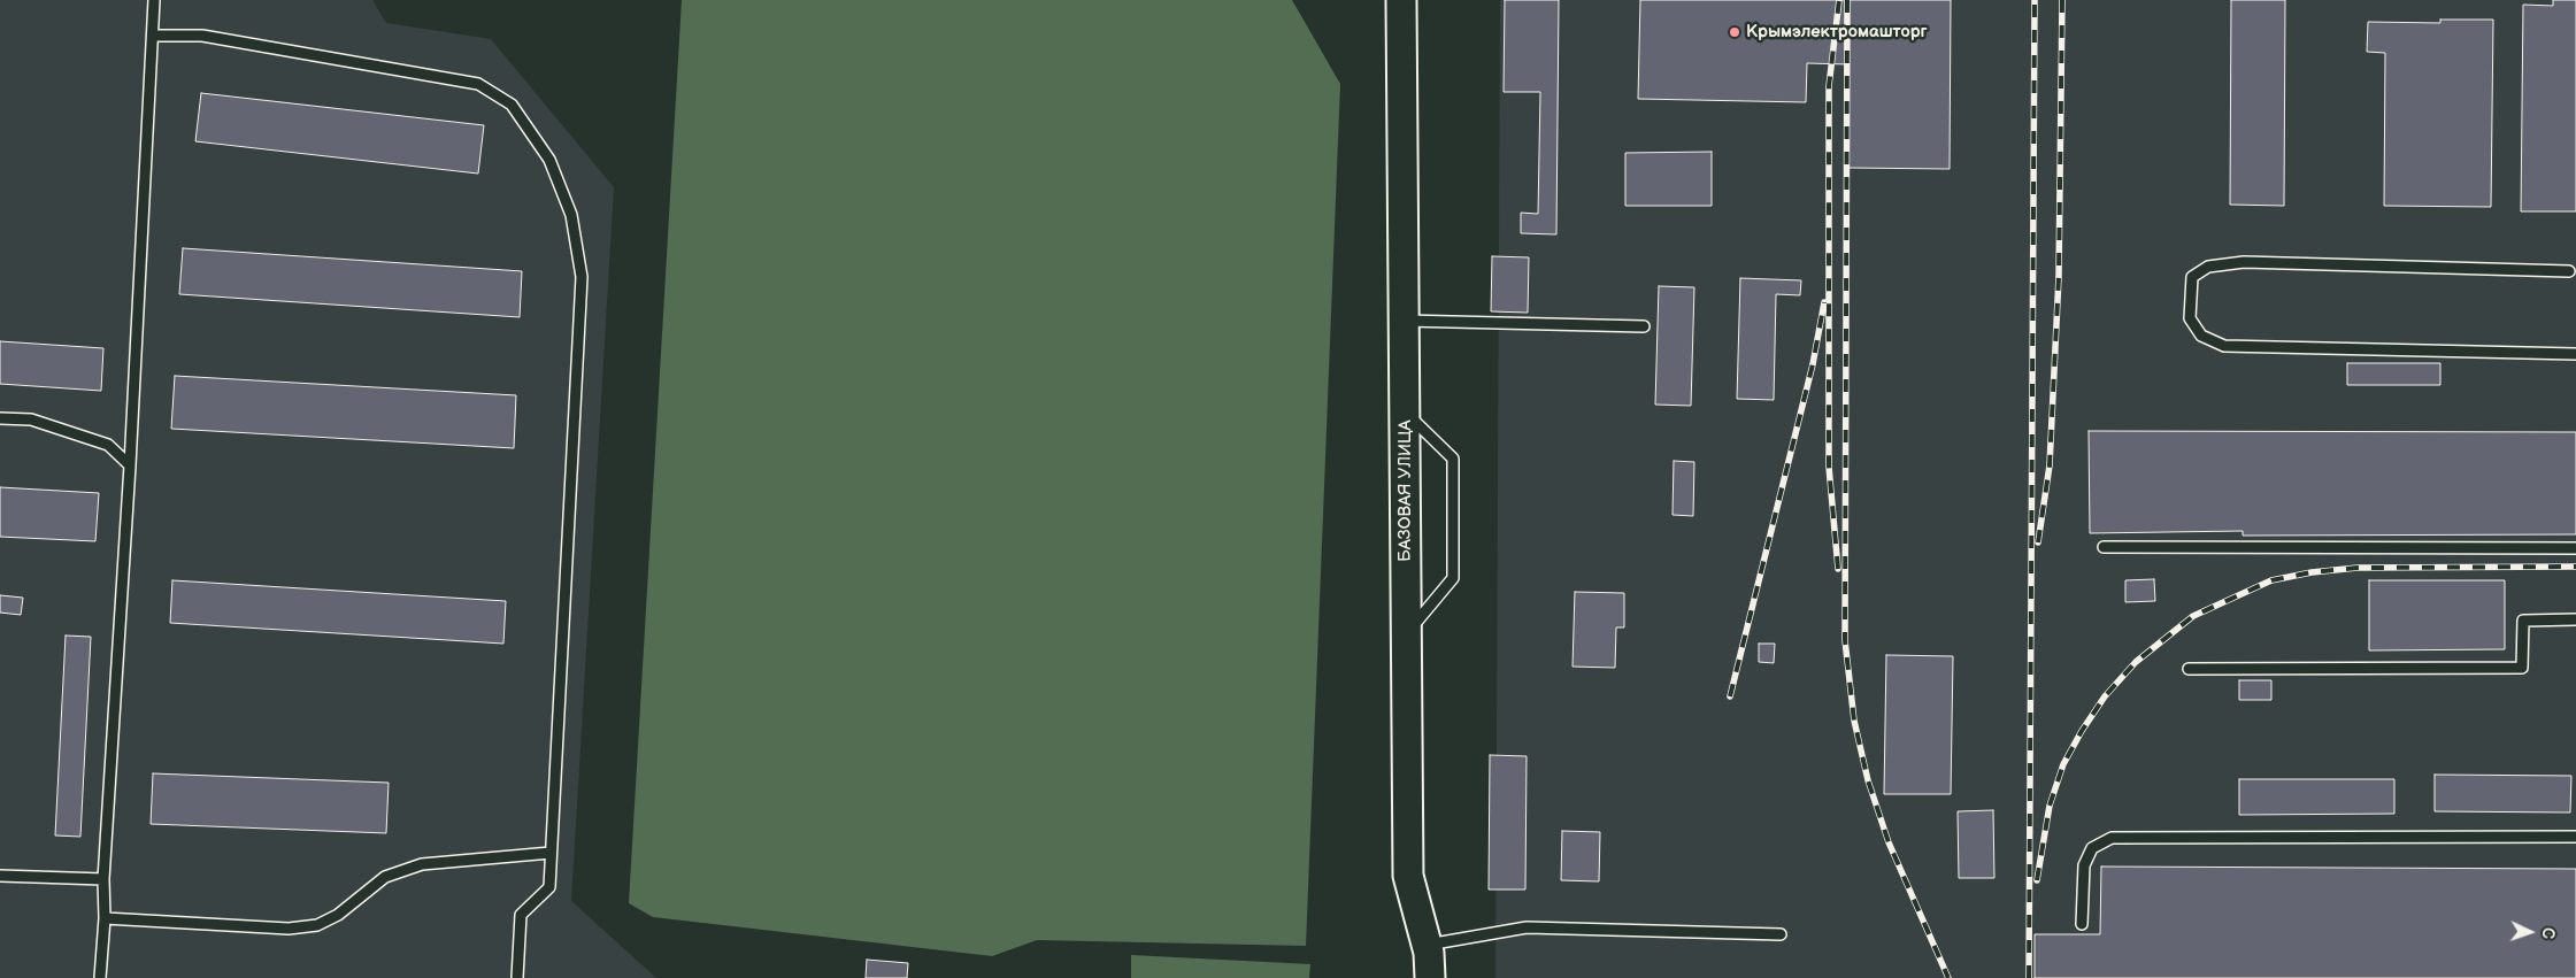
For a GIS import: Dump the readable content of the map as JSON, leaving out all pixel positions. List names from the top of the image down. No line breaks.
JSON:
{"streets":{"street":["БАЗОВАЯ УЛИЦА"]},"places":["Крымэлектромашторг"],"north":"right"}
